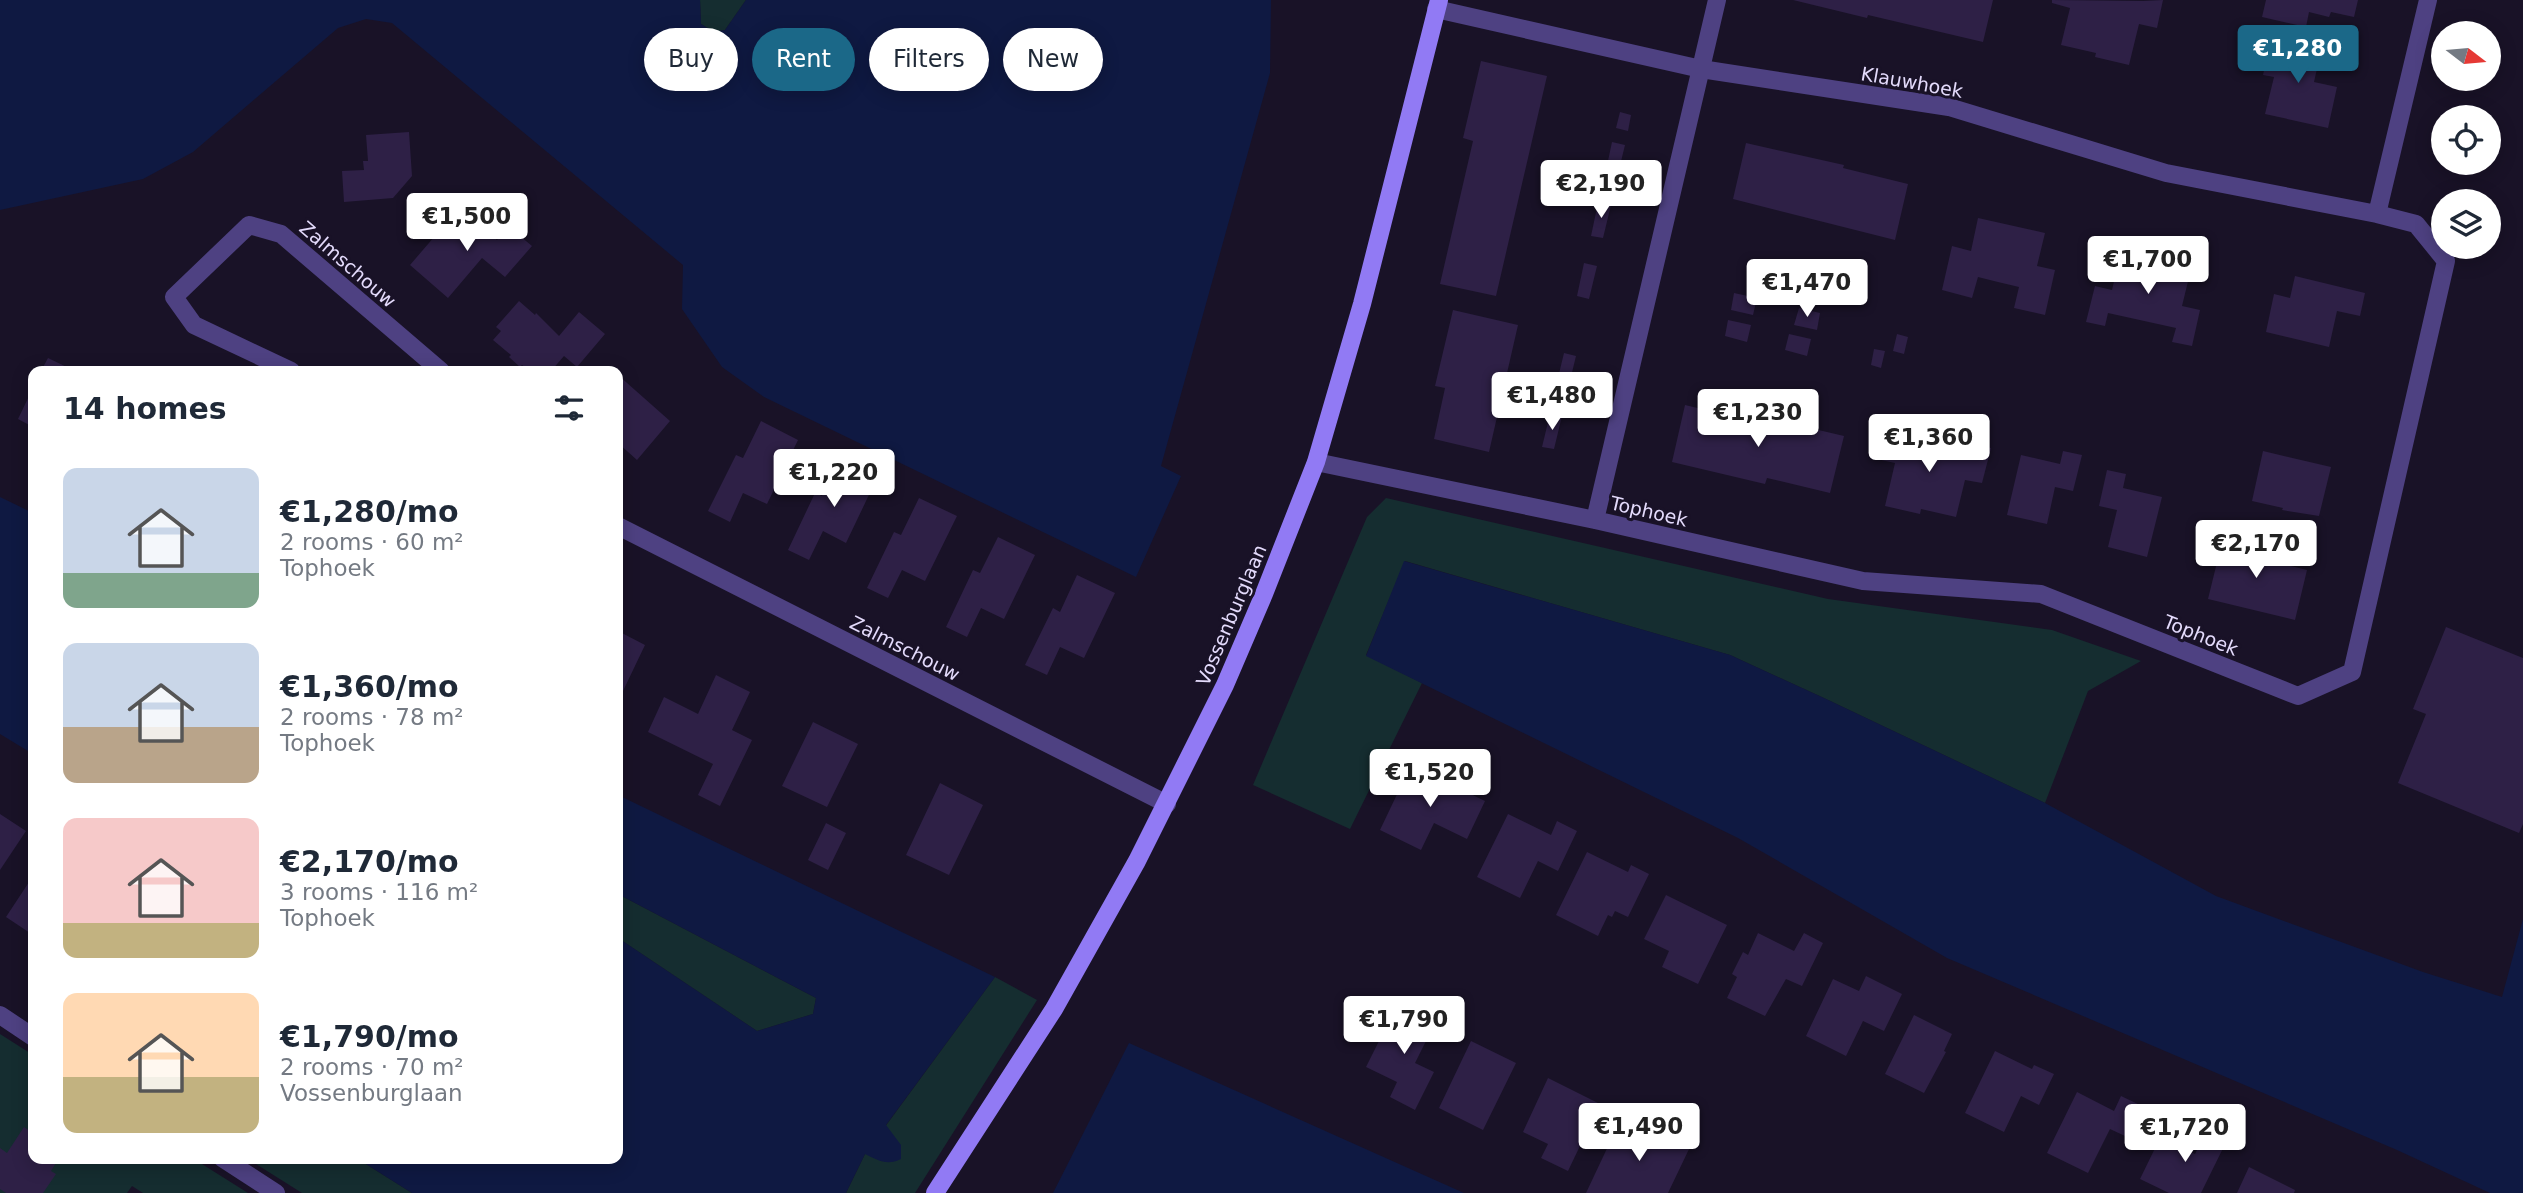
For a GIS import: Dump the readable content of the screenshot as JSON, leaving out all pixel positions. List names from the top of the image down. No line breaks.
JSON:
{"streets":{"street":["Klauwhoek","Zalmschouw","Tophoek","Vossenburglaan"]},"crossings":[["Klauwhoek","Tophoek"],["Klauwhoek","Vossenburglaan"],["Zalmschouw","Vossenburglaan"],["Tophoek","Vossenburglaan"]],"north":"right","page":{"price":["€1,280","€2,190","€1,500","€1,700","€1,470","€1,480","€1,230","€1,360","€1,220","€2,170","€1,520","€1,790","€1,490","€1,720"],"chip":["Buy","Rent","Filters","New"],"heading":"14 homes","list":[{"name":"€1,280/mo","note":"2 rooms · 60 m² · Tophoek"},{"name":"€1,360/mo","note":"2 rooms · 78 m² · Tophoek"},{"name":"€2,170/mo","note":"3 rooms · 116 m² · Tophoek"},{"name":"€1,790/mo","note":"2 rooms · 70 m² · Vossenburglaan"}]}}
